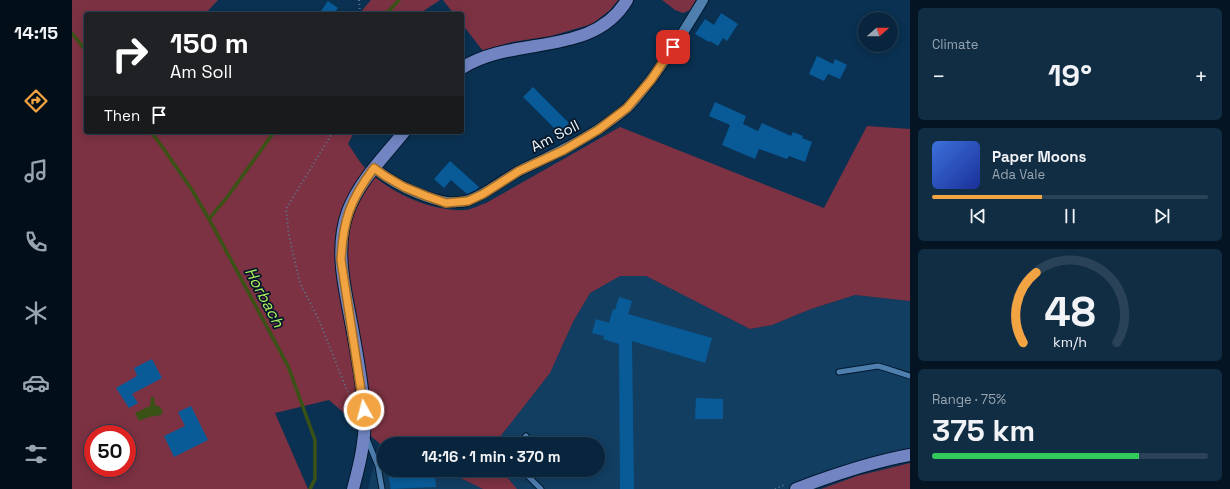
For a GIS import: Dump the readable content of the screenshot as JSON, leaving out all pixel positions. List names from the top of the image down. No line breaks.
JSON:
{"streets":{"street":["Am Soll"]},"water":["Horbach"],"north":"right","page":{"tabs":"14:15","tile":["Climate",["Range · 75%","375 km"]],"turn":["150 m","Am Soll"],"heat":["−","19°","+"],"then":"Then","song":["Paper Moons","Ada Vale"],"limit":"50","trip":"14:16 · 1 min · 370 m","gauge":["48","km/h"]}}
